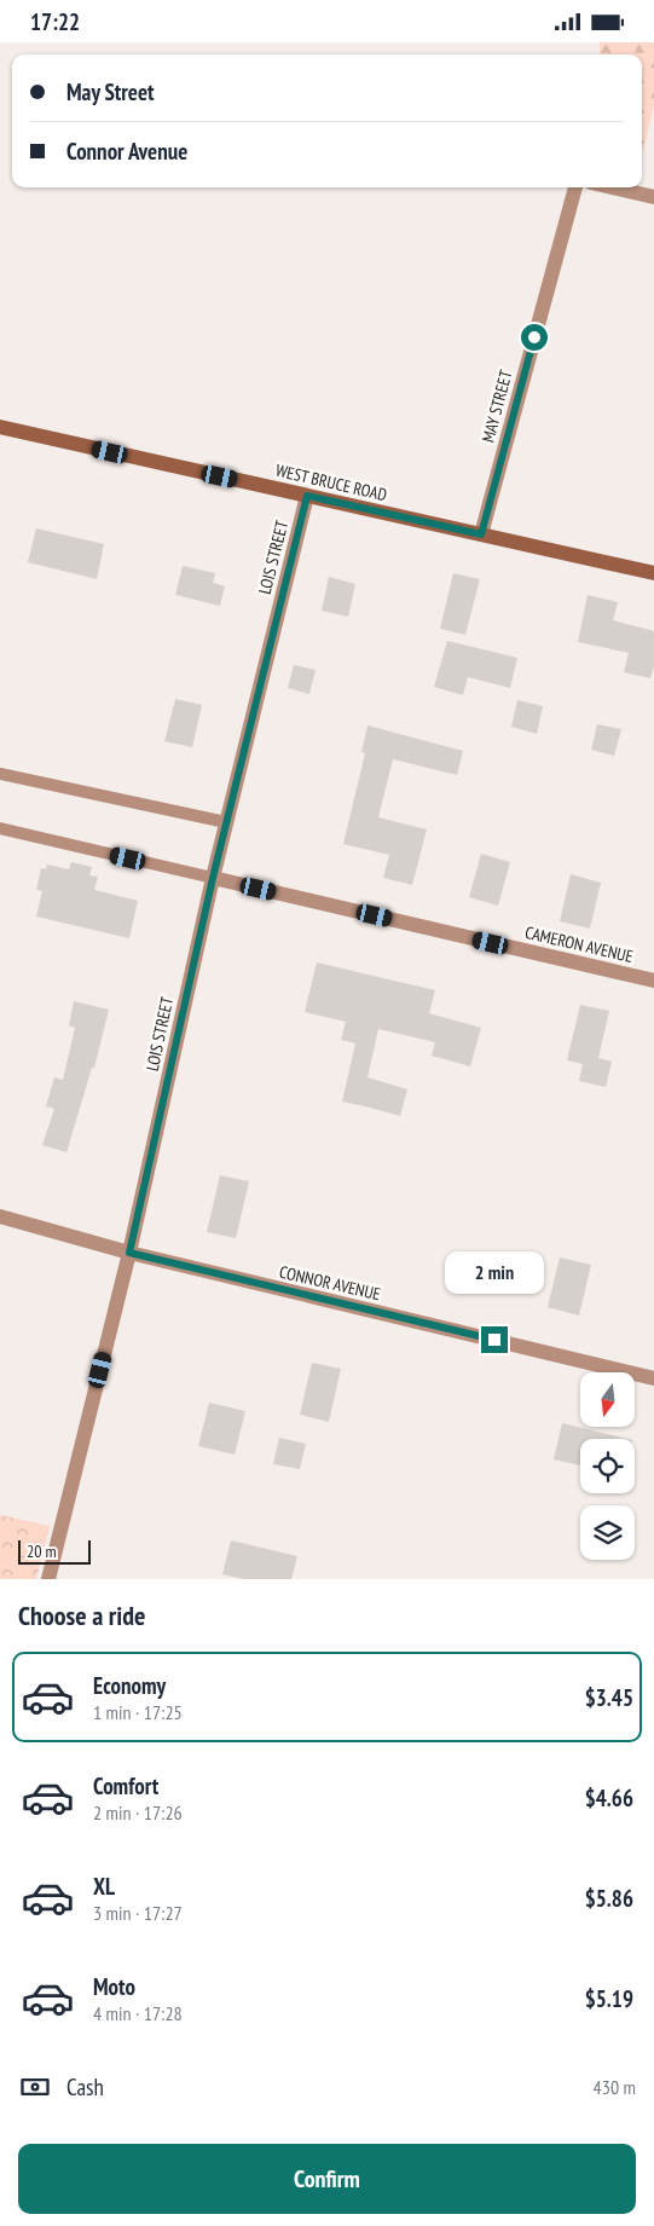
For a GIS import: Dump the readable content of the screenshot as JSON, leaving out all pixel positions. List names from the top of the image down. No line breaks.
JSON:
{"streets":{"street":["MAY STREET","WEST BRUCE ROAD","LOIS STREET","CAMERON AVENUE","CONNOR AVENUE"]},"crossings":[["MAY STREET","WEST BRUCE ROAD"],["WEST BRUCE ROAD","LOIS STREET"],["LOIS STREET","CAMERON AVENUE"],["LOIS STREET","CONNOR AVENUE"]],"scale_bar":"20 m","north":"bottom","page":{"status":"17:22","banner":["May Street","Connor Avenue"],"bubble":"2 min","scale":"20 m","heading":"Choose a ride","list":[{"name":"Economy","note":"1 min · 17:25","value":"$3.45"},{"name":"Comfort","note":"2 min · 17:26","value":"$4.66"},{"name":"XL","note":"3 min · 17:27","value":"$5.86"},{"name":"Moto","note":"4 min · 17:28","value":"$5.19"}],"pay":["Cash","430 m"],"buttons":"Confirm"}}
